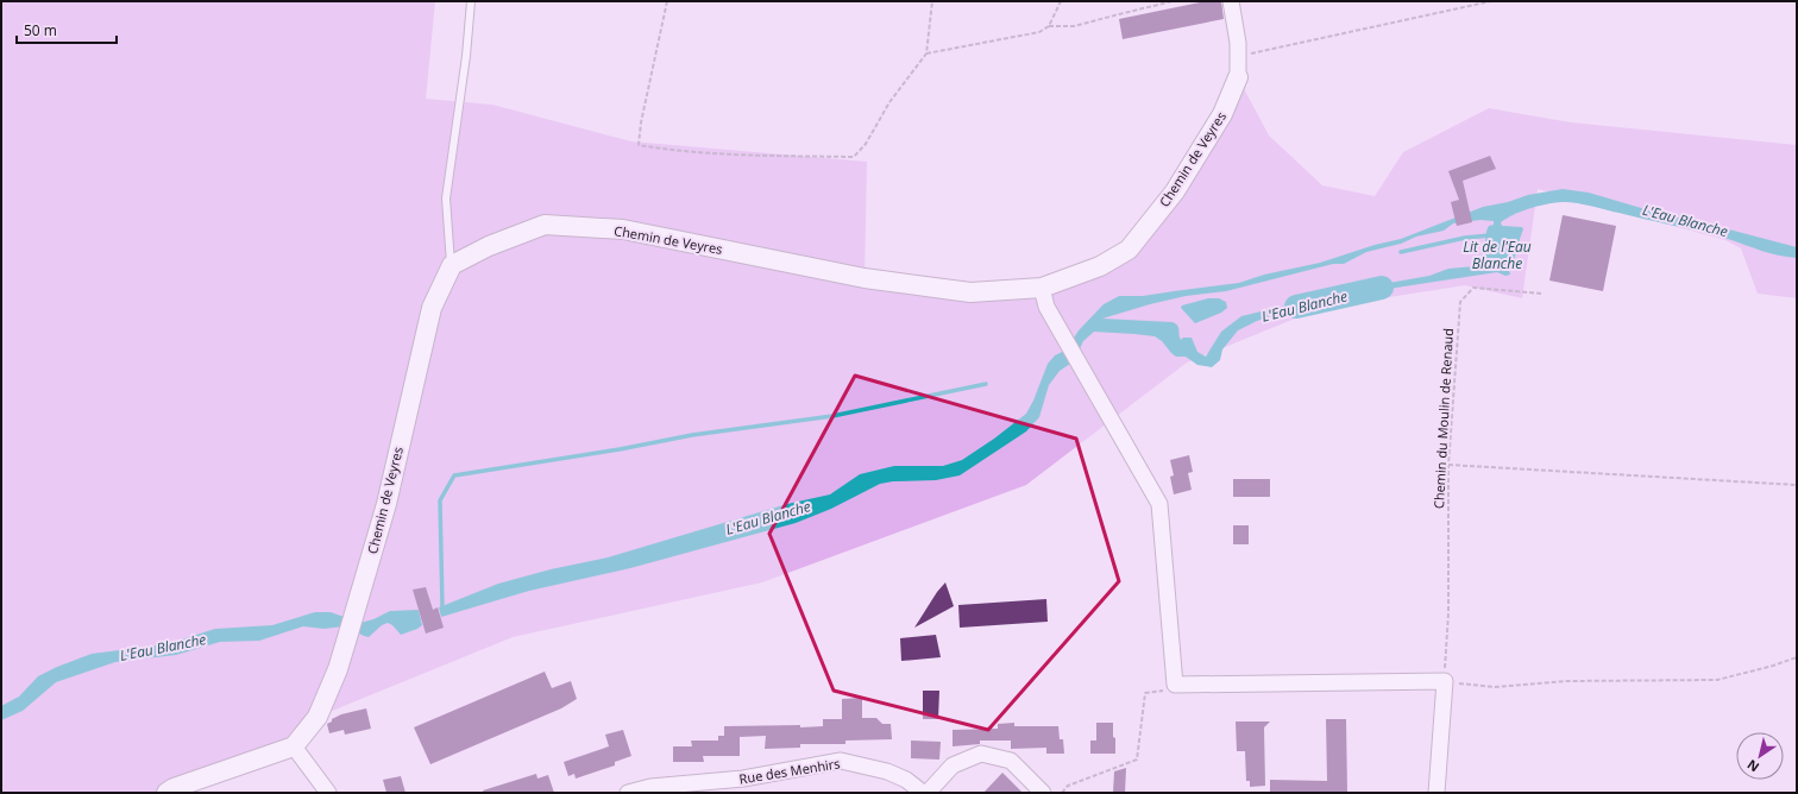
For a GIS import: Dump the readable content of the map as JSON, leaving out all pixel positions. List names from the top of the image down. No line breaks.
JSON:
{"streets":{"street":["Chemin de Veyres","Rue des Menhirs"],"path":["Chemin du Moulin de Renaud"]},"water":["L'Eau Blanche","Lit de l'Eau Blanche"],"scale_bar":"50 m","north":"bottom left"}
